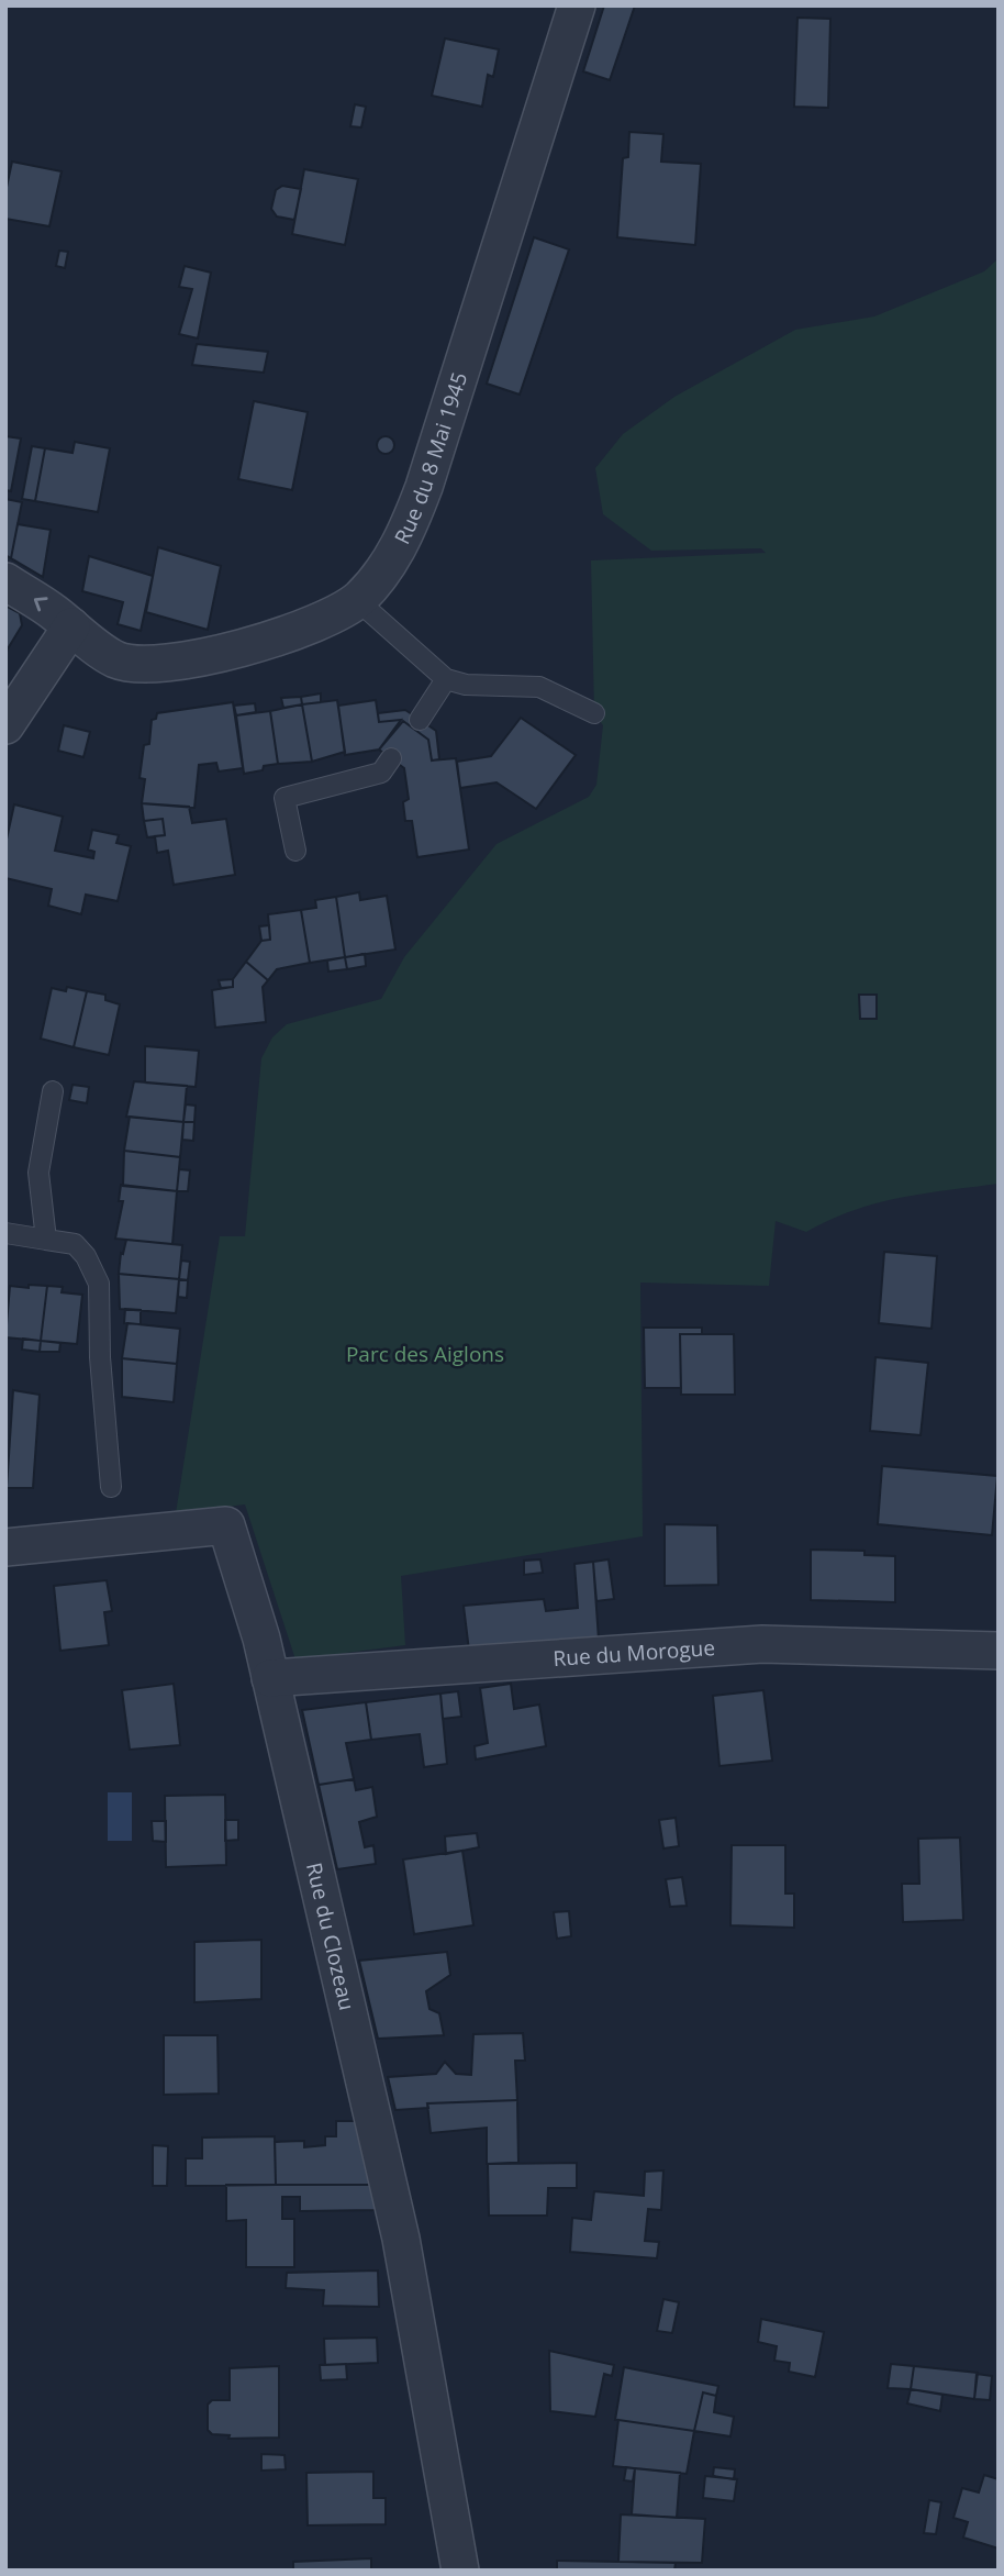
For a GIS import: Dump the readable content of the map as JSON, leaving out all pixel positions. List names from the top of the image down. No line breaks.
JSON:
{"streets":{"street":["Rue du 8 Mai 1945","Rue du Morogue","Rue du Clozeau"]},"crossings":[["Rue du Morogue","Rue du Clozeau"]],"parks":["Parc des Aiglons"]}
